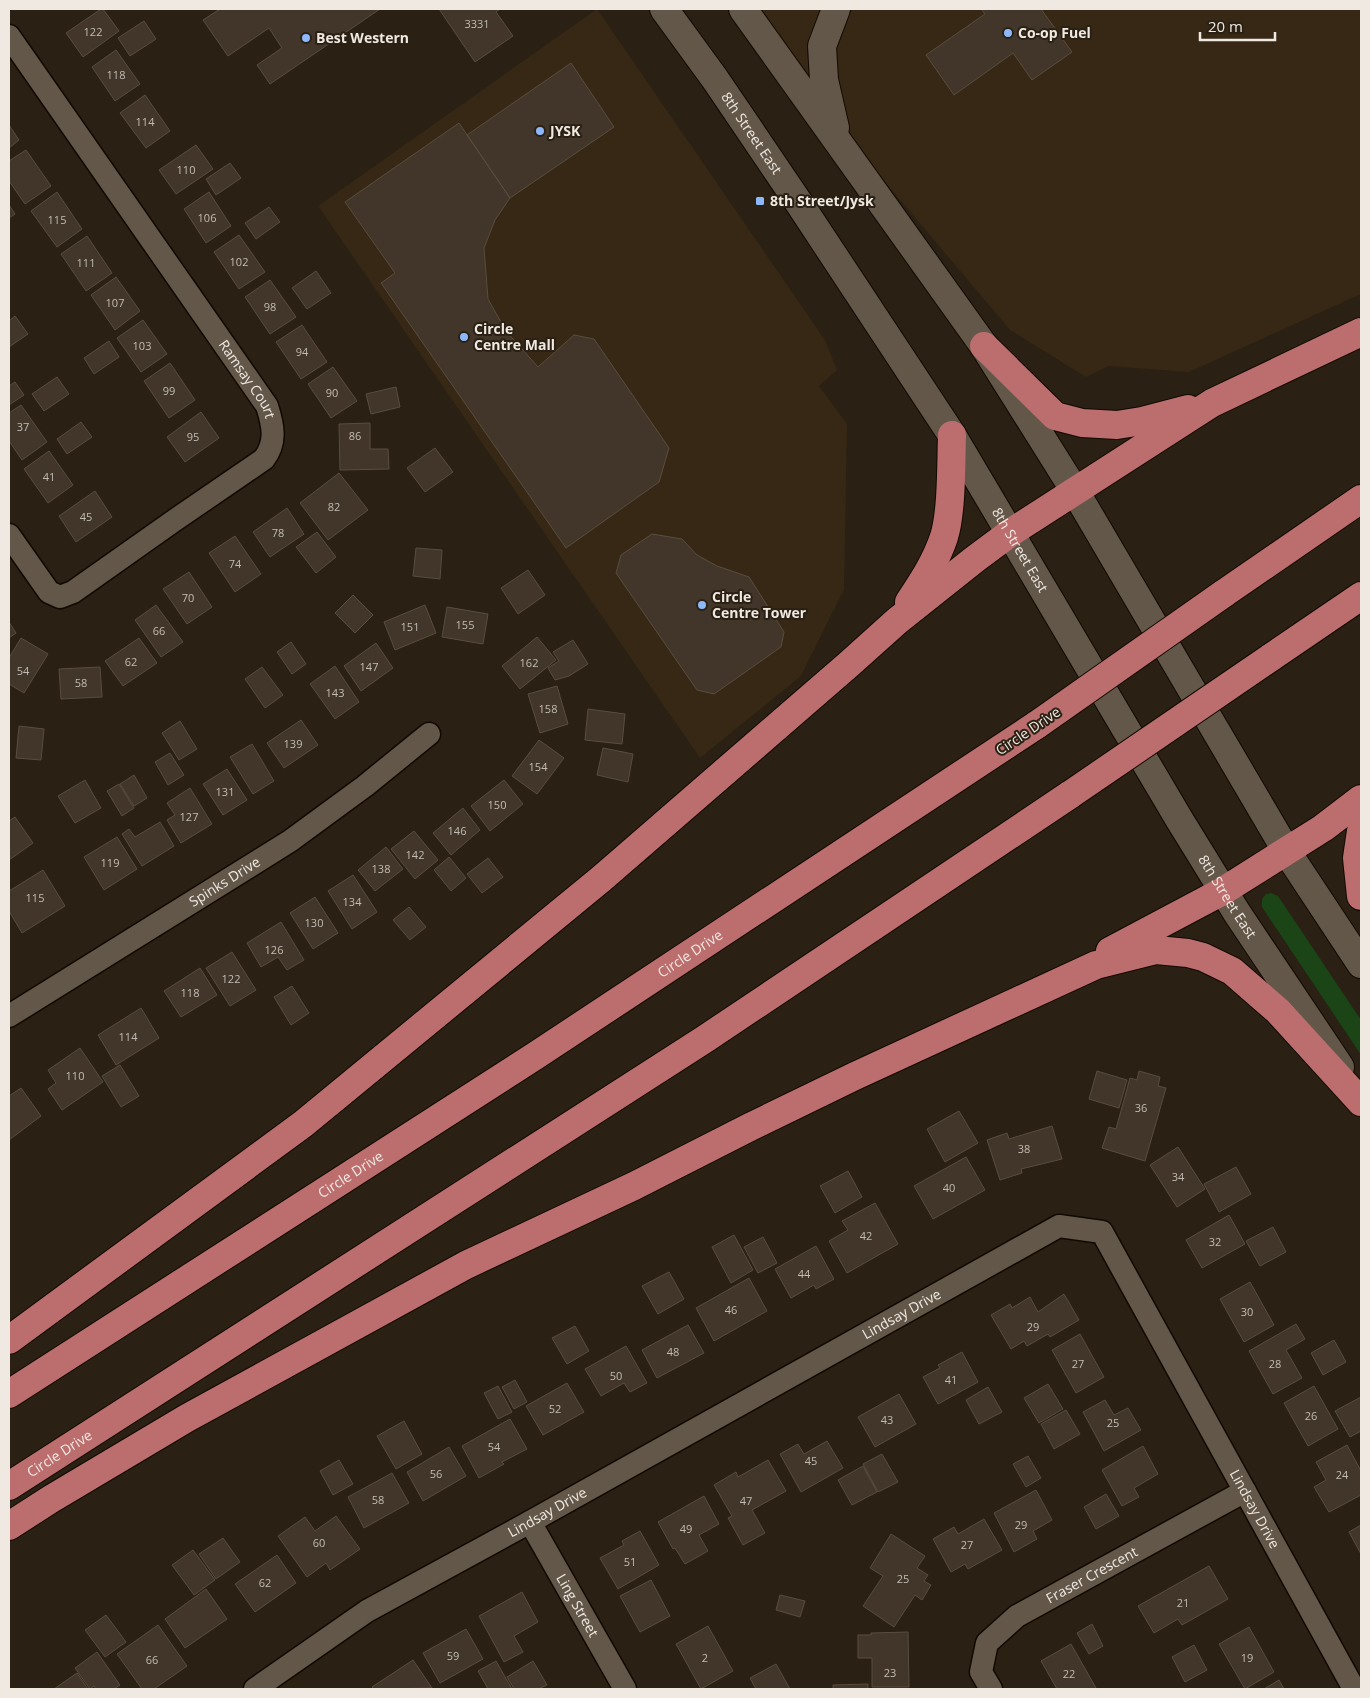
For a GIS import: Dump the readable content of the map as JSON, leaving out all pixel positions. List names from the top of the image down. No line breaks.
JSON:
{"streets":{"highway":["Circle Drive"],"main road":["8th Street East"],"street":["Ramsay Court","Spinks Drive","Lindsay Drive","Fraser Crescent","Ling Street"]},"crossings":[["Lindsay Drive","Fraser Crescent"],["Lindsay Drive","Ling Street"]],"places":{"other":["Co-op Fuel","Best Western","JYSK","Circle Centre Mall","Circle Centre Tower"],"transit":["8th Street/Jysk"]},"house_numbers":["3331","122","118","114","110","106","115","102","111","107","98","103","94","99","90","37","86","95","41","82","45","78","74","70","155","151","66","62","162","147","54","58","143","158","139","154","131","150","127","146","142","119","138","115","134","130","126","122","118","114","110","36","38","34","40","42","32","44","46","30","29","48","27","28","50","41","52","26","43","25","54","45","56","24","58","47","29","49","60","27","51","25","62","21","59","2","19","66","23","22"],"scale_bar":"20 m"}
